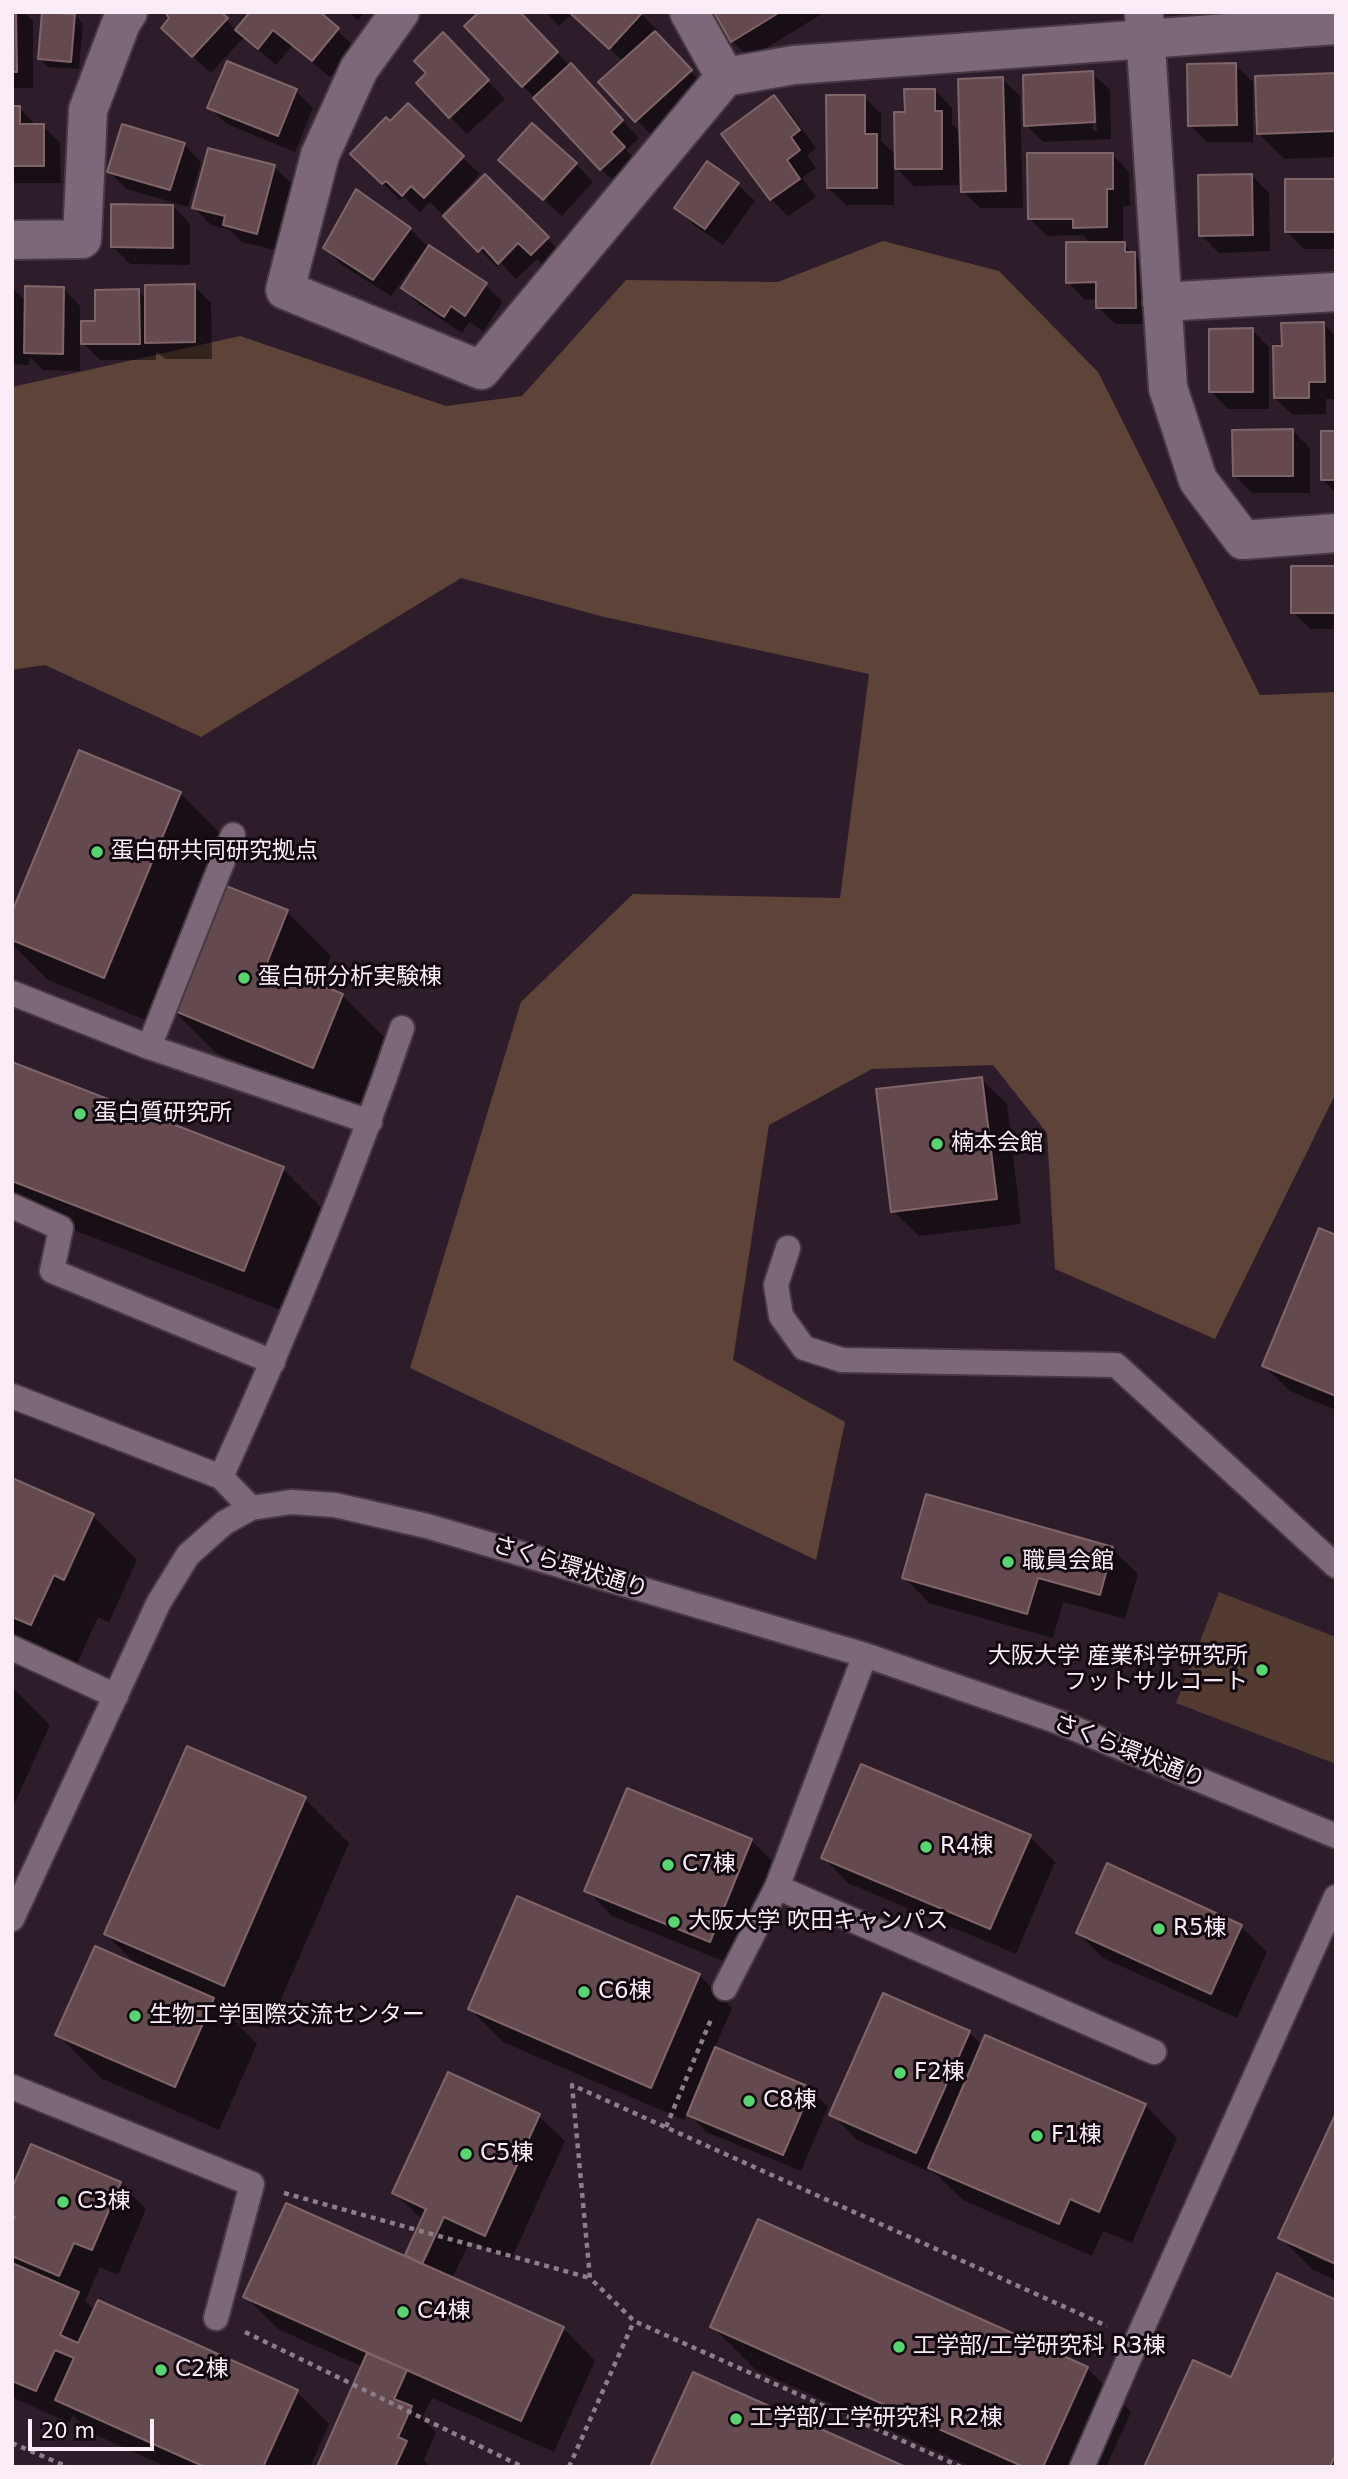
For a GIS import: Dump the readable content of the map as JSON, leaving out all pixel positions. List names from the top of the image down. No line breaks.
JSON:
{"streets":{"lane":["さくら環状通り"]},"places":["蛋白研共同研究拠点","蛋白研分析実験棟","蛋白質研究所","楠本会館","職員会館","大阪大学 産業科学研究所 フットサルコート","R4棟","C7棟","大阪大学 吹田キャンパス","R5棟","C6棟","生物工学国際交流センター","F2棟","C8棟","F1棟","C5棟","C3棟","C4棟","工学部/工学研究科 R3棟","C2棟","工学部/工学研究科 R2棟"],"scale_bar":"20 m"}
